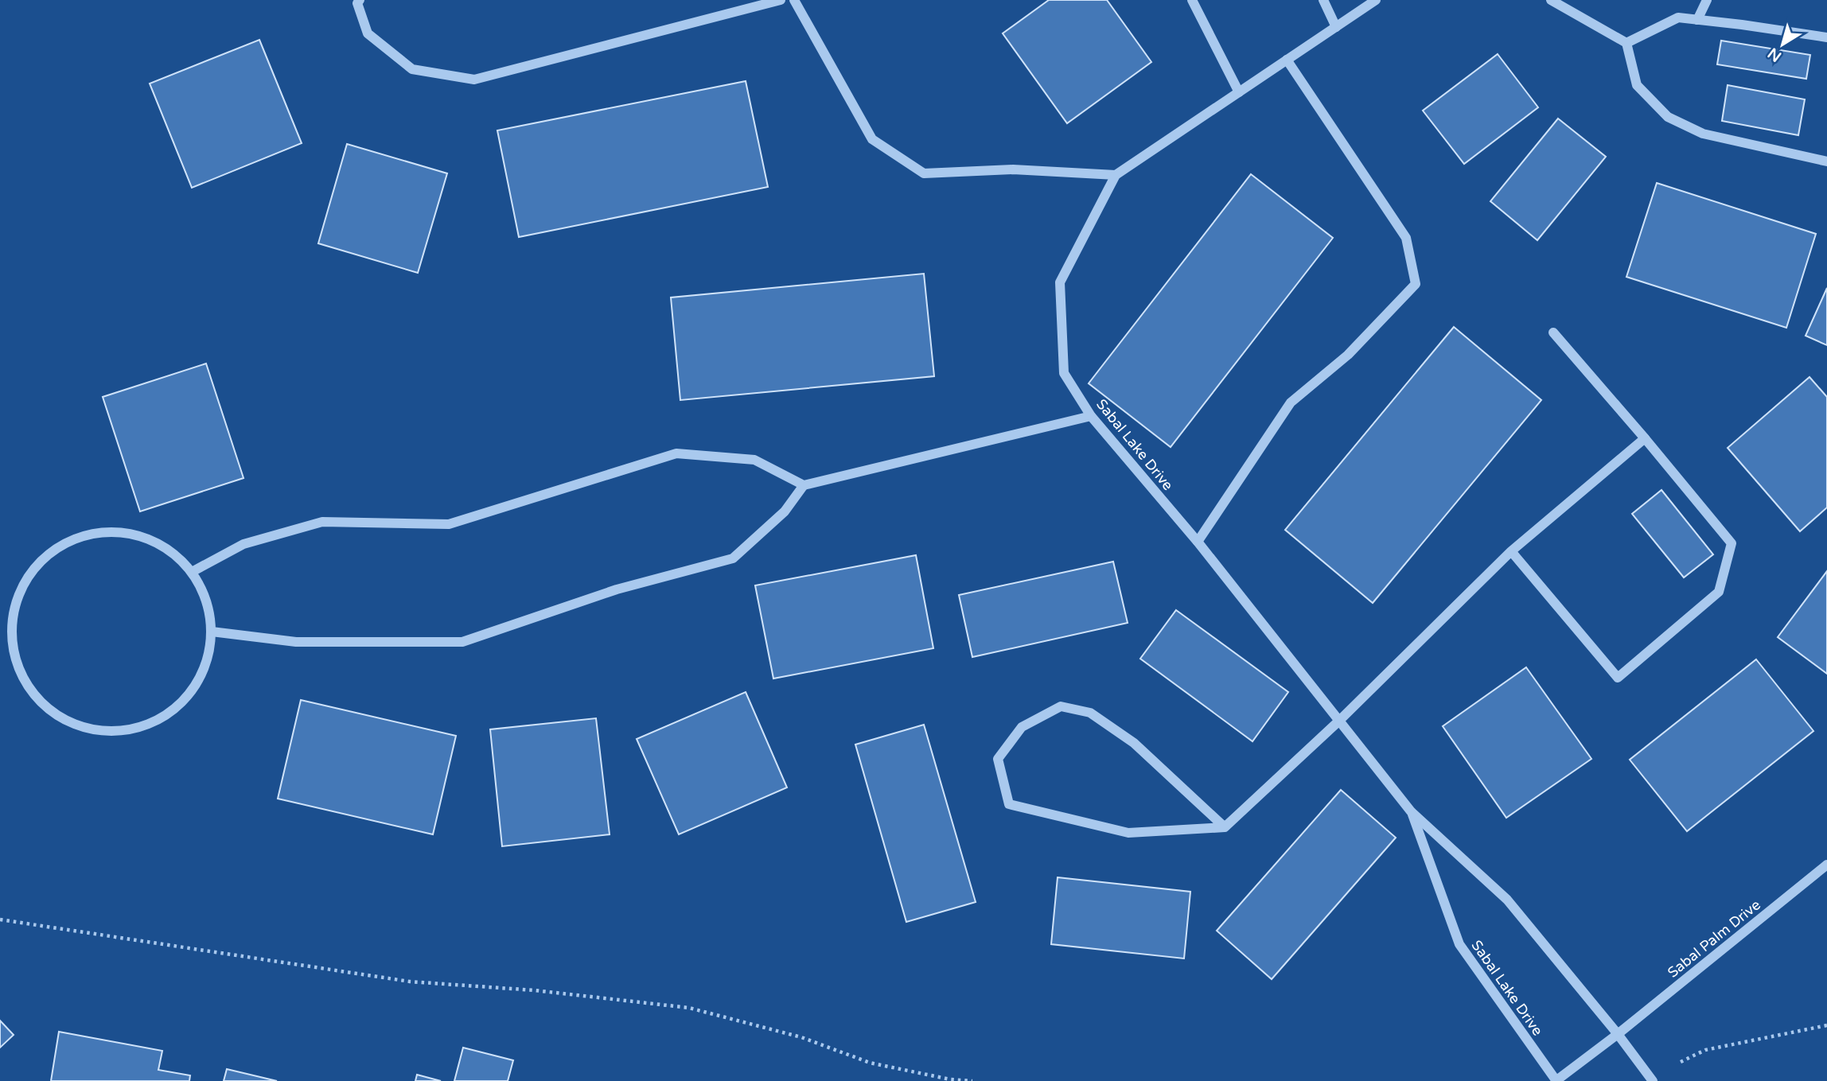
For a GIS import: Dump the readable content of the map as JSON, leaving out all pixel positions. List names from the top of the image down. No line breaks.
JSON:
{"streets":{"street":["Sabal Lake Drive","Sabal Palm Drive"]},"crossings":[["Sabal Lake Drive","Sabal Palm Drive"]],"north":"bottom left"}
